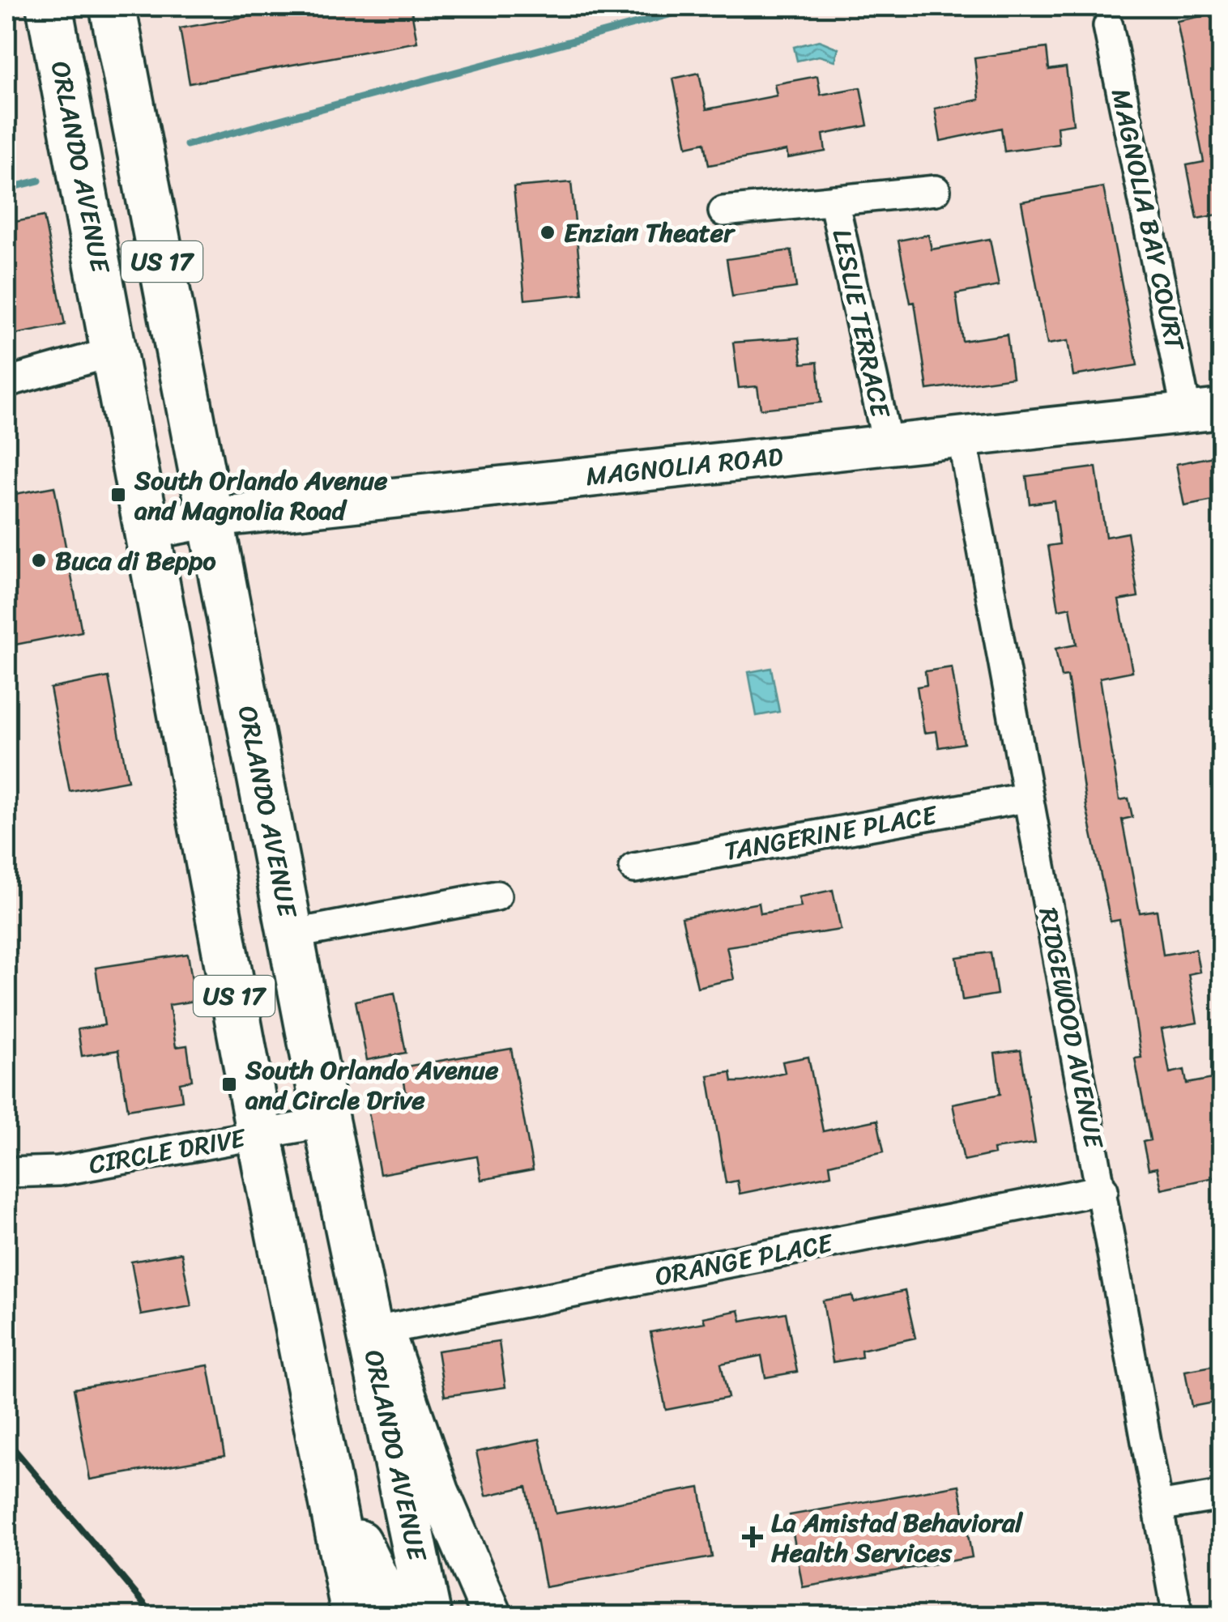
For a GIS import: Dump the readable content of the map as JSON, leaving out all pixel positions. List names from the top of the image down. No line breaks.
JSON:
{"streets":{"main road":["ORLANDO AVENUE","US 17"],"street":["MAGNOLIA BAY COURT","LESLIE TERRACE","MAGNOLIA ROAD","TANGERINE PLACE","RIDGEWOOD AVENUE","CIRCLE DRIVE","ORANGE PLACE"]},"crossings":[["ORLANDO AVENUE","MAGNOLIA ROAD"],["ORLANDO AVENUE","CIRCLE DRIVE"],["MAGNOLIA BAY COURT","MAGNOLIA ROAD"],["LESLIE TERRACE","MAGNOLIA ROAD"],["MAGNOLIA ROAD","RIDGEWOOD AVENUE"],["TANGERINE PLACE","RIDGEWOOD AVENUE"],["RIDGEWOOD AVENUE","ORANGE PLACE"]],"places":{"other":["Enzian Theater","Buca di Beppo"],"transit":["South Orlando Avenue and Magnolia Road","South Orlando Avenue and Circle Drive"],"health":["La Amistad Behavioral Health Services"]}}
